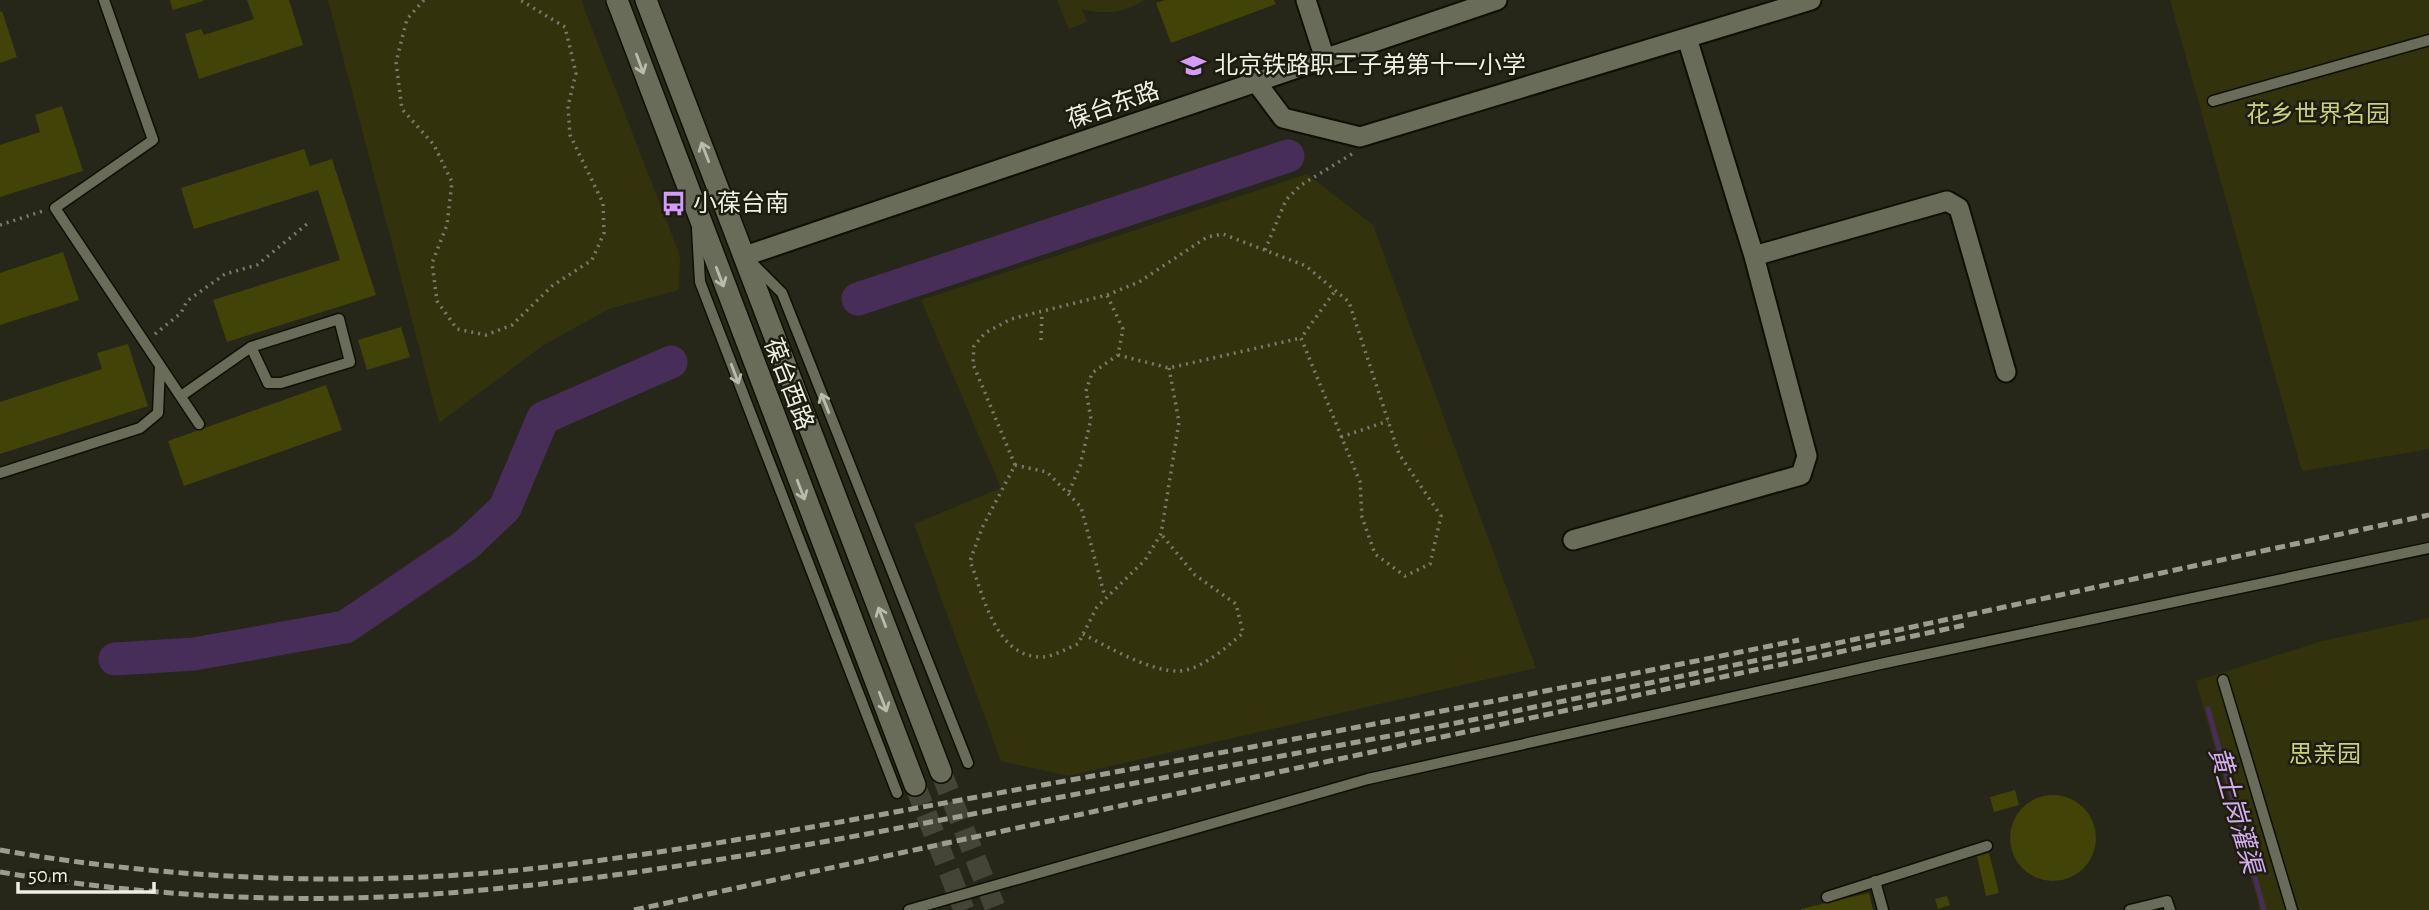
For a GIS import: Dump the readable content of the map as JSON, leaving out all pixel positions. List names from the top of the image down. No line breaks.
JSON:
{"streets":{"street":["葆台东路","葆台西路"]},"crossings":[["葆台东路","葆台西路"]],"water":["黄土岗灌渠"],"parks":["花乡世界名园","思亲园"],"places":{"school or university":["北京铁路职工子弟第十一小学"],"bus stop":["小葆台南"]},"scale_bar":"50 m"}
